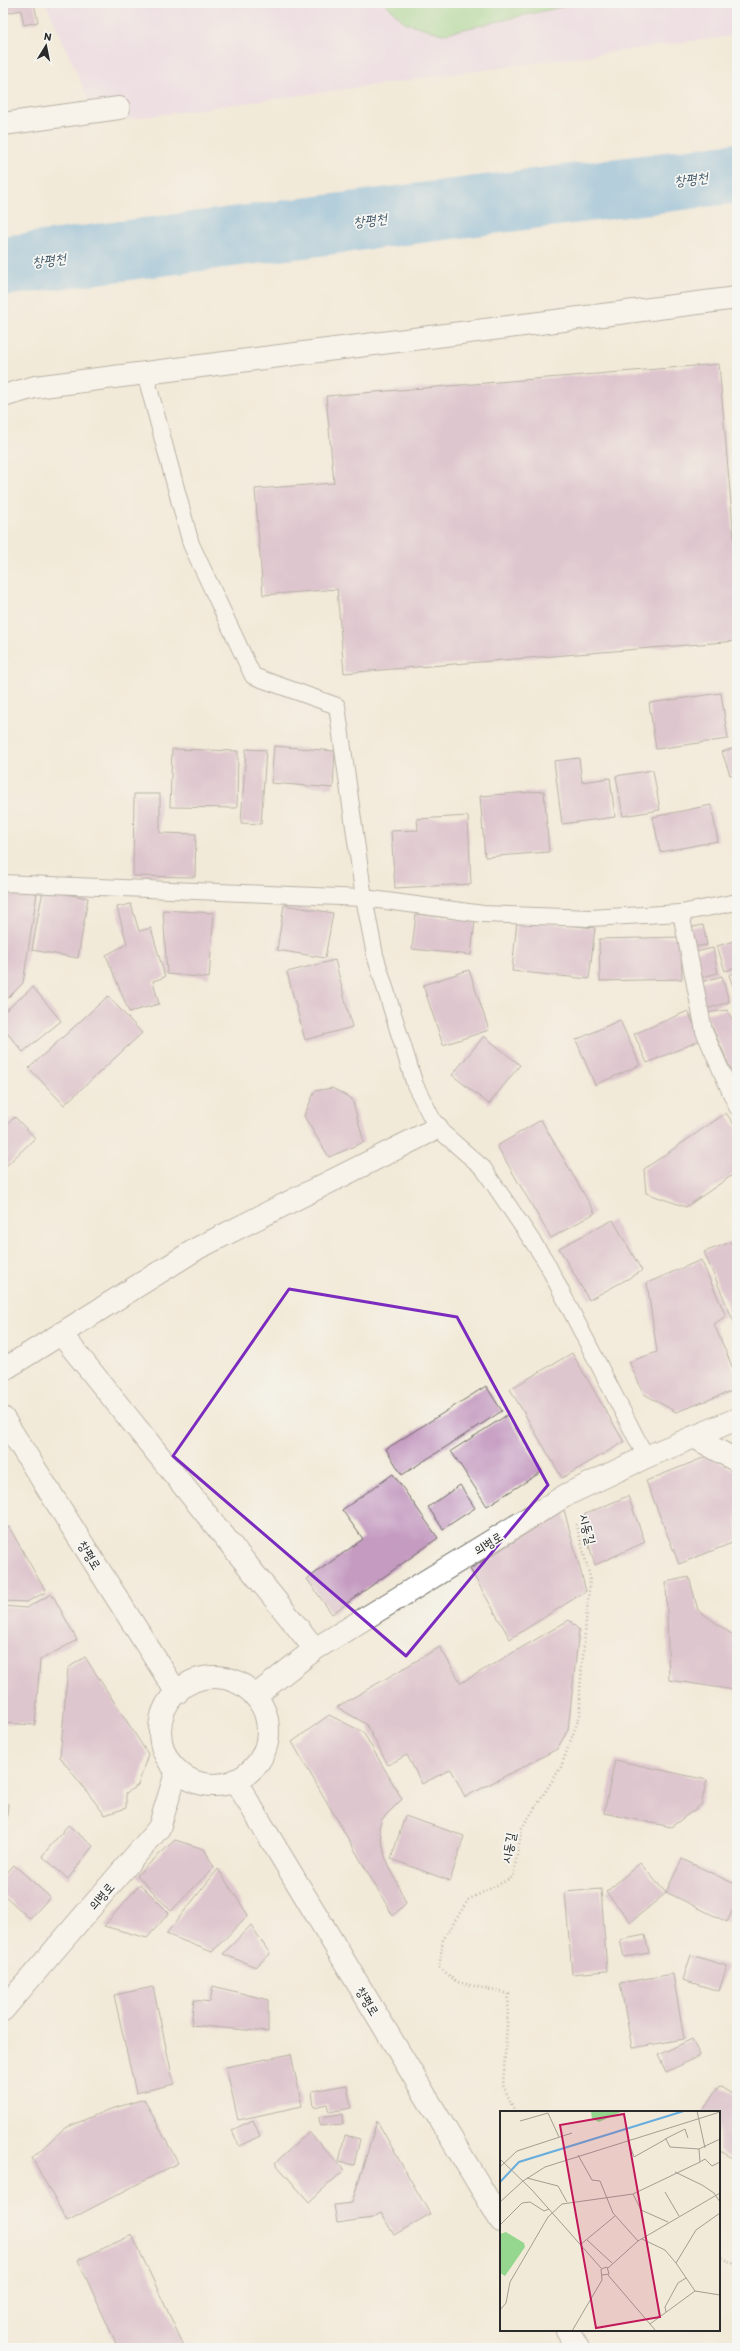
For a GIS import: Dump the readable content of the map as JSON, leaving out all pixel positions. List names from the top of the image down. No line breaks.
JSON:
{"streets":{"street":["의병로","창평로"],"path":["시동길"]},"crossings":[["시동길","의병로"],["의병로","창평로"]],"water":["창평천"],"north":"top"}
